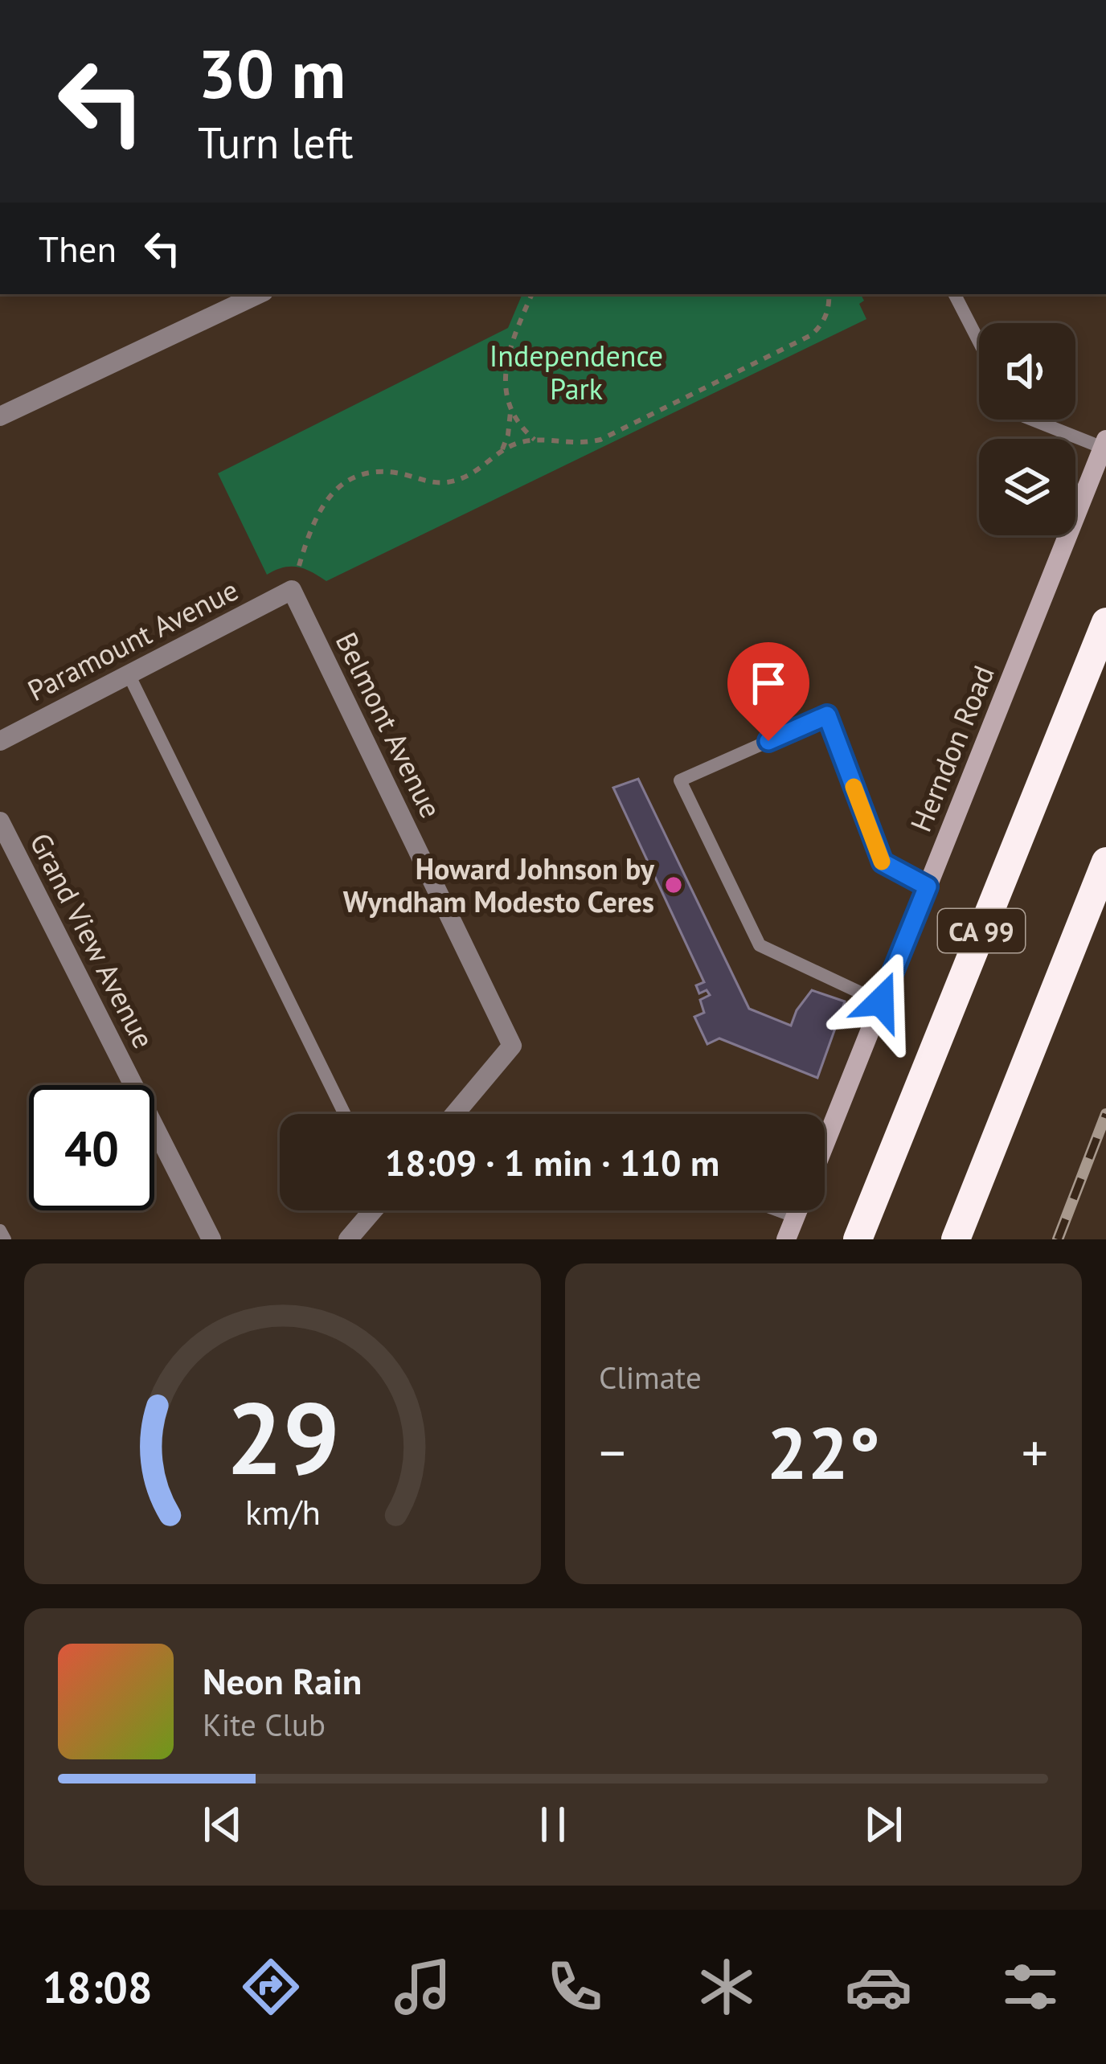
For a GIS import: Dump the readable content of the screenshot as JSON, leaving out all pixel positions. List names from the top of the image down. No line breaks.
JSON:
{"streets":{"highway":["CA 99"],"street":["Paramount Avenue","Belmont Avenue","Herndon Road","Grand View Avenue"]},"crossings":[["Paramount Avenue","Belmont Avenue"]],"parks":["Independence Park"],"places":["Howard Johnson by Wyndham Modesto Ceres"],"page":{"turn":["30 m","Turn left"],"then":"Then","limit":"40","trip":"18:09 · 1 min · 110 m","tile":"Climate","heat":["−","22°","+"],"song":["Neon Rain","Kite Club"],"tabs":"18:08","gauge":["29","km/h"]}}
